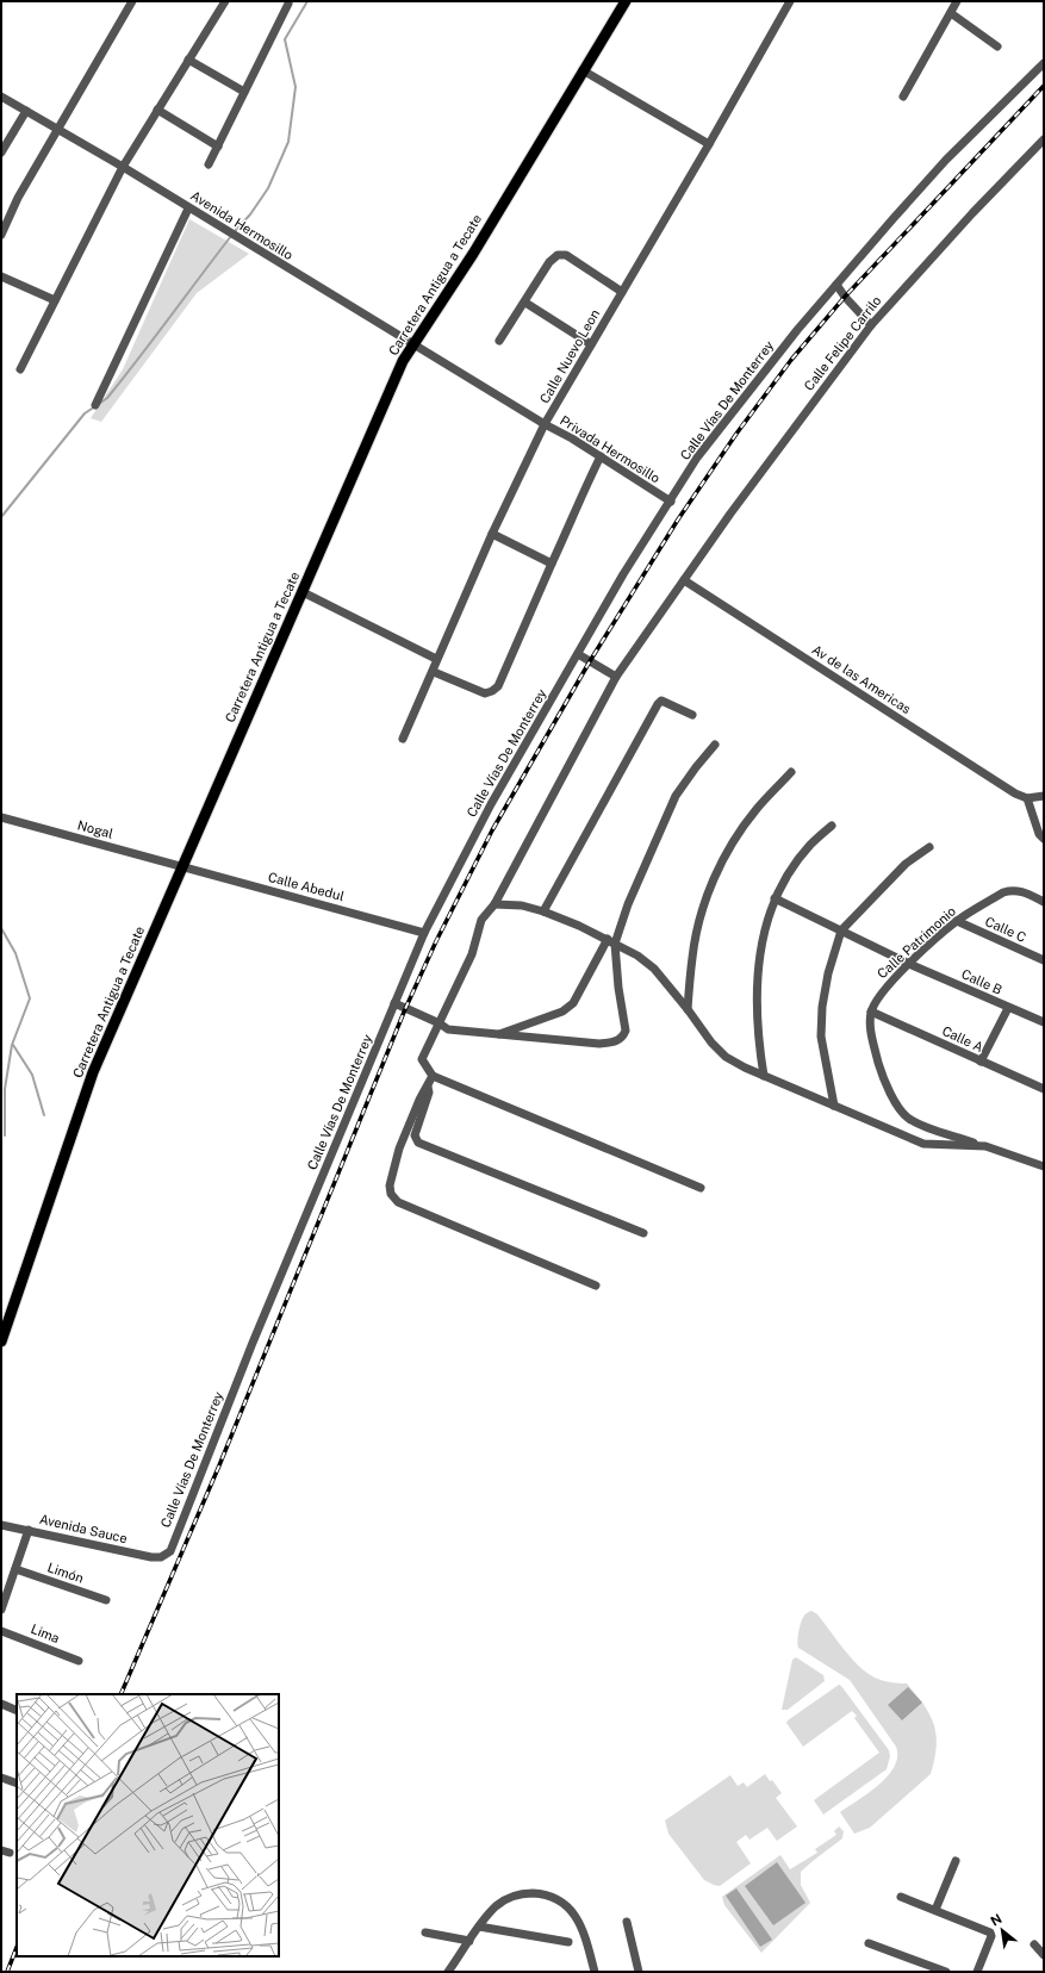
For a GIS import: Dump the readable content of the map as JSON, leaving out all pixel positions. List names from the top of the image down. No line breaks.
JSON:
{"streets":{"main road":["Carretera Antigua a Tecate"],"street":["Avenida Hermosillo","Calle Felipe Carrilo","Calle Nuevo Leon","Calle Vías De Monterrey","Privada Hermosillo","Av de las Americas","Nogal","Calle Abedul","Calle C","Calle Patrimonio","Calle B","Calle A","Avenida Sauce","Limón","Lima"]},"crossings":[["Avenida Hermosillo","Carretera Antigua a Tecate"],["Avenida Hermosillo","Privada Hermosillo"],["Carretera Antigua a Tecate","Privada Hermosillo"],["Carretera Antigua a Tecate","Nogal"],["Carretera Antigua a Tecate","Calle Abedul"],["Calle Felipe Carrilo","Av de las Americas"],["Calle Nuevo Leon","Privada Hermosillo"],["Calle Vías De Monterrey","Privada Hermosillo"],["Calle Vías De Monterrey","Calle Abedul"],["Calle Vías De Monterrey","Avenida Sauce"],["Nogal","Calle Abedul"],["Calle C","Calle Patrimonio"],["Calle Patrimonio","Calle B"],["Calle Patrimonio","Calle A"]],"north":"top left"}
